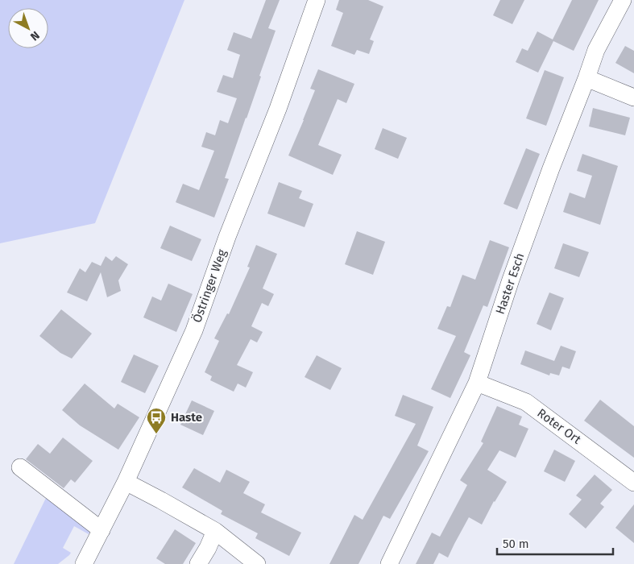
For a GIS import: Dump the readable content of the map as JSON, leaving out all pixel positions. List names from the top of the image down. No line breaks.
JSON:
{"streets":{"street":["Haster Esch","Östringer Weg","Roter Ort"]},"crossings":[["Haster Esch","Roter Ort"]],"places":{"bus stop":["Haste"]},"scale_bar":"50 m","north":"bottom right"}
